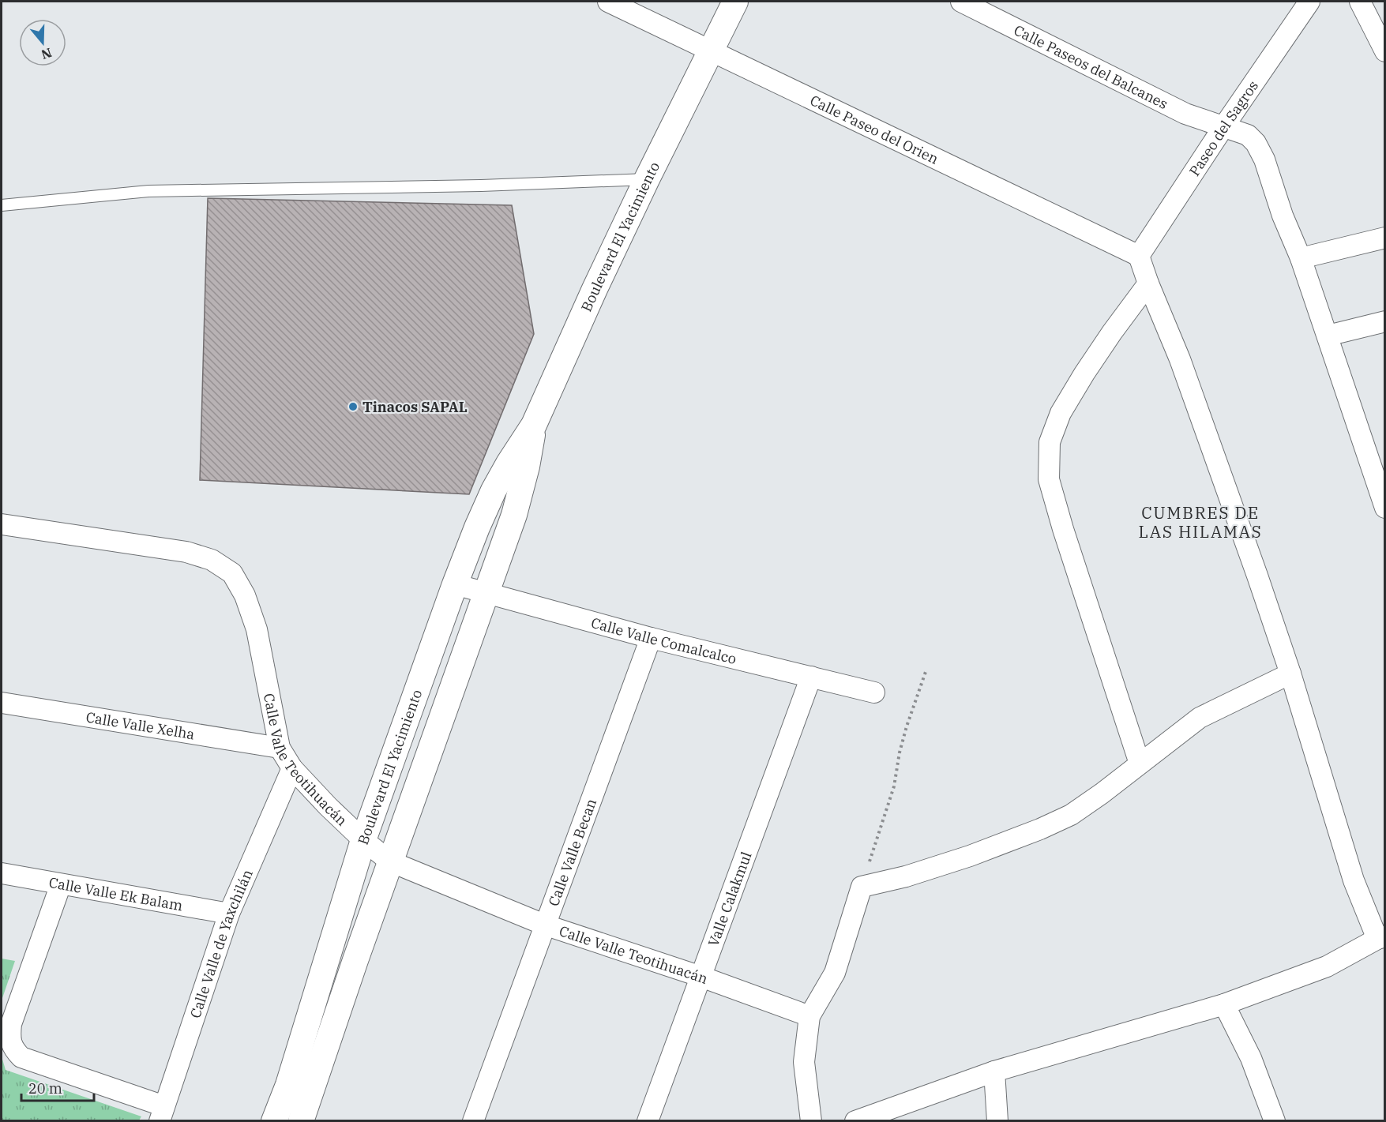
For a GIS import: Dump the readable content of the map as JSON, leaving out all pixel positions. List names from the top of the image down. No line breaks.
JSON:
{"streets":{"street":["Calle Paseos del Balcanes","Paseo del Sagros","Calle Paseo del Orien","Boulevard El Yacimiento","Calle Valle Comalcalco","Calle Valle Xelha","Calle Valle Teotihuacán","Calle Valle Becan","Calle Valle Ek Balam","Valle Calakmul","Calle Valle de Yaxchilán"]},"crossings":[["Calle Paseos del Balcanes","Paseo del Sagros"],["Paseo del Sagros","Calle Paseo del Orien"],["Calle Paseo del Orien","Boulevard El Yacimiento"],["Boulevard El Yacimiento","Calle Valle Comalcalco"],["Boulevard El Yacimiento","Calle Valle Teotihuacán"],["Calle Valle Comalcalco","Calle Valle Becan"],["Calle Valle Comalcalco","Valle Calakmul"],["Calle Valle Xelha","Calle Valle Teotihuacán"],["Calle Valle Teotihuacán","Calle Valle Becan"],["Calle Valle Teotihuacán","Valle Calakmul"],["Calle Valle Teotihuacán","Calle Valle de Yaxchilán"],["Calle Valle Ek Balam","Calle Valle de Yaxchilán"]],"districts":["CUMBRES DE LAS HILAMAS"],"places":["Tinacos SAPAL"],"scale_bar":"20 m","north":"bottom"}
